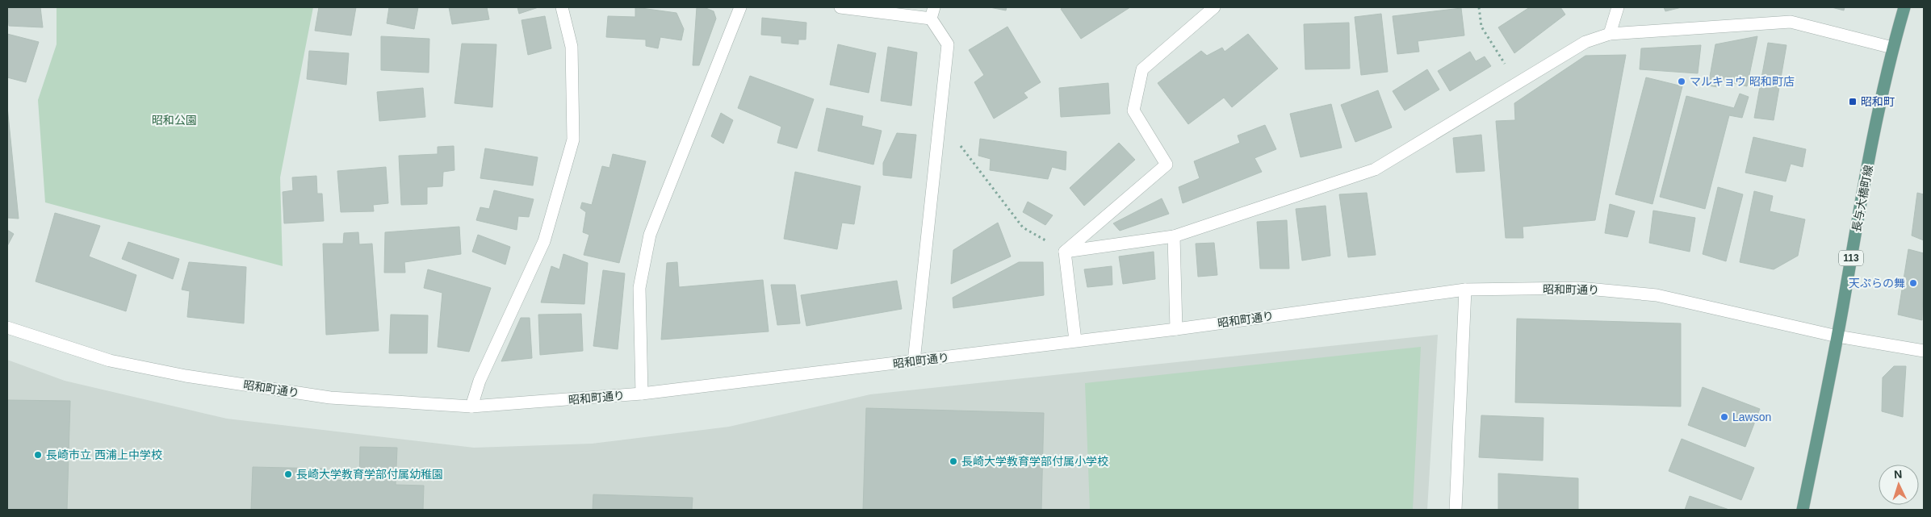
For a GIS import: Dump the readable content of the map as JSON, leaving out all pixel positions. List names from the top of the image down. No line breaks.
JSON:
{"streets":{"main road":["長与大橋町線","113"],"street":["昭和町通り"]},"crossings":[["長与大橋町線","昭和町通り"]],"parks":["昭和公園"],"places":{"other":["マルキョウ 昭和町店","天ぷらの舞","Lawson","長崎市立 西浦上中学校","長崎大学教育学部付属小学校","長崎大学教育学部付属幼稚園"],"transit":["昭和町"]},"north":"top"}
